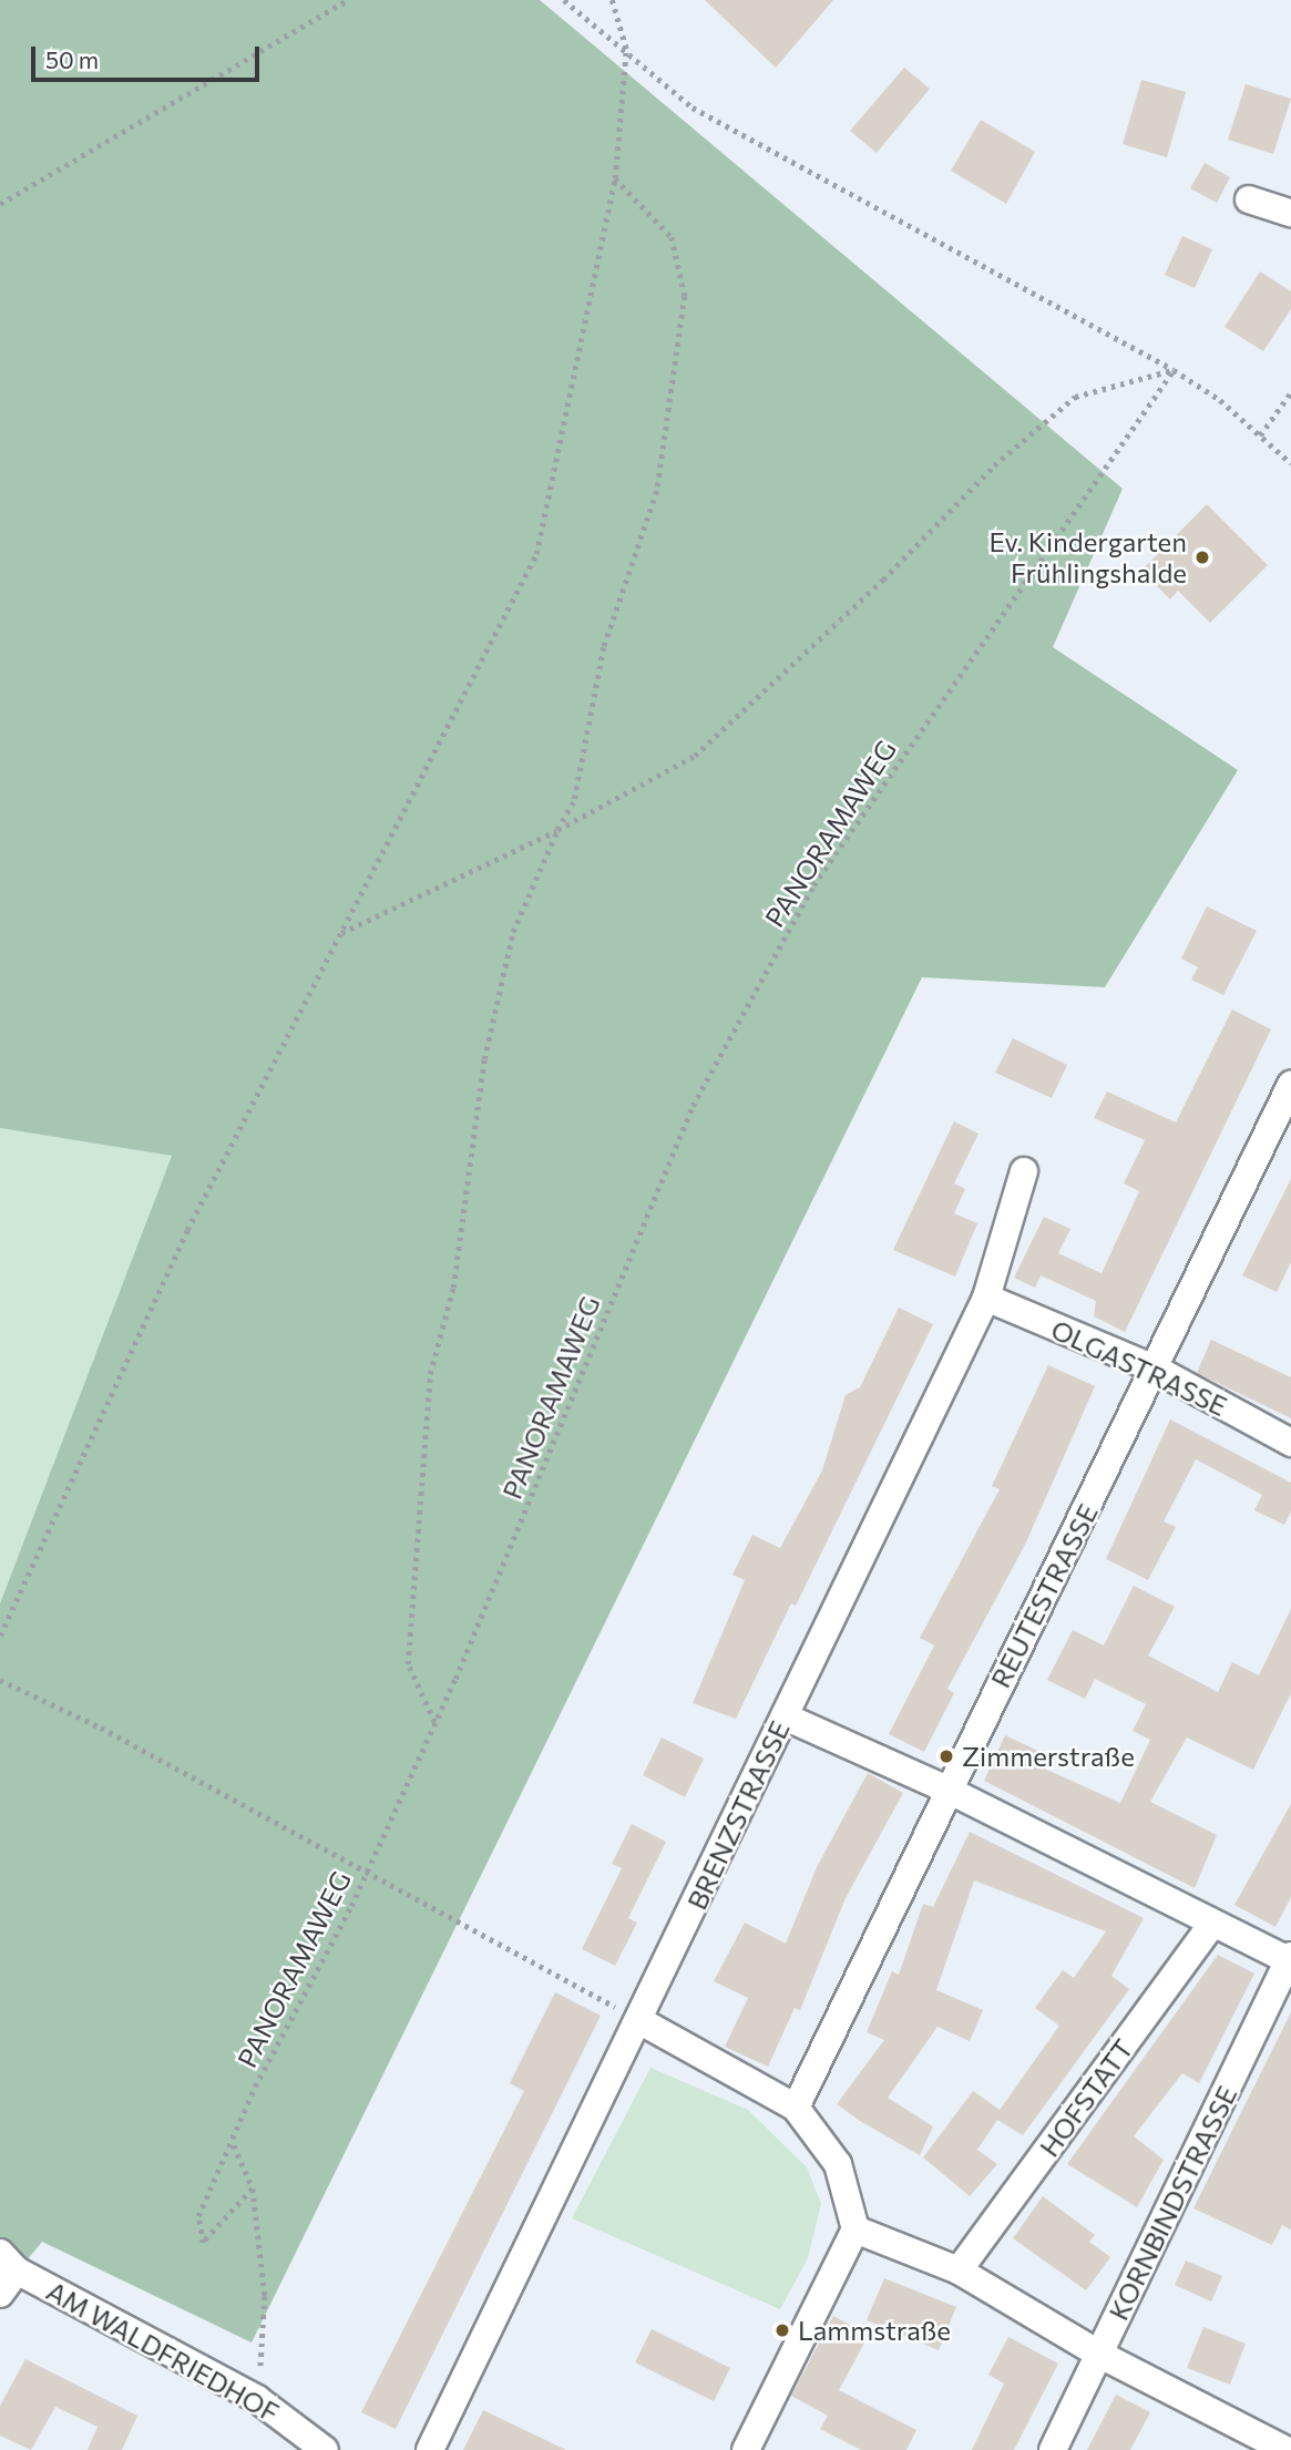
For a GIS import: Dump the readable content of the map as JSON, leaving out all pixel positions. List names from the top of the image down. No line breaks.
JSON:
{"streets":{"street":["OLGASTRASSE","REUTESTRASSE","BRENZSTRASSE","HOFSTATT","KORNBINDSTRASSE","AM WALDFRIEDHOF"],"path":["PANORAMAWEG"]},"crossings":[["OLGASTRASSE","REUTESTRASSE"],["OLGASTRASSE","BRENZSTRASSE"]],"places":["Ev. Kindergarten Frühlingshalde","Zimmerstraße","Lammstraße"],"scale_bar":"50 m"}
